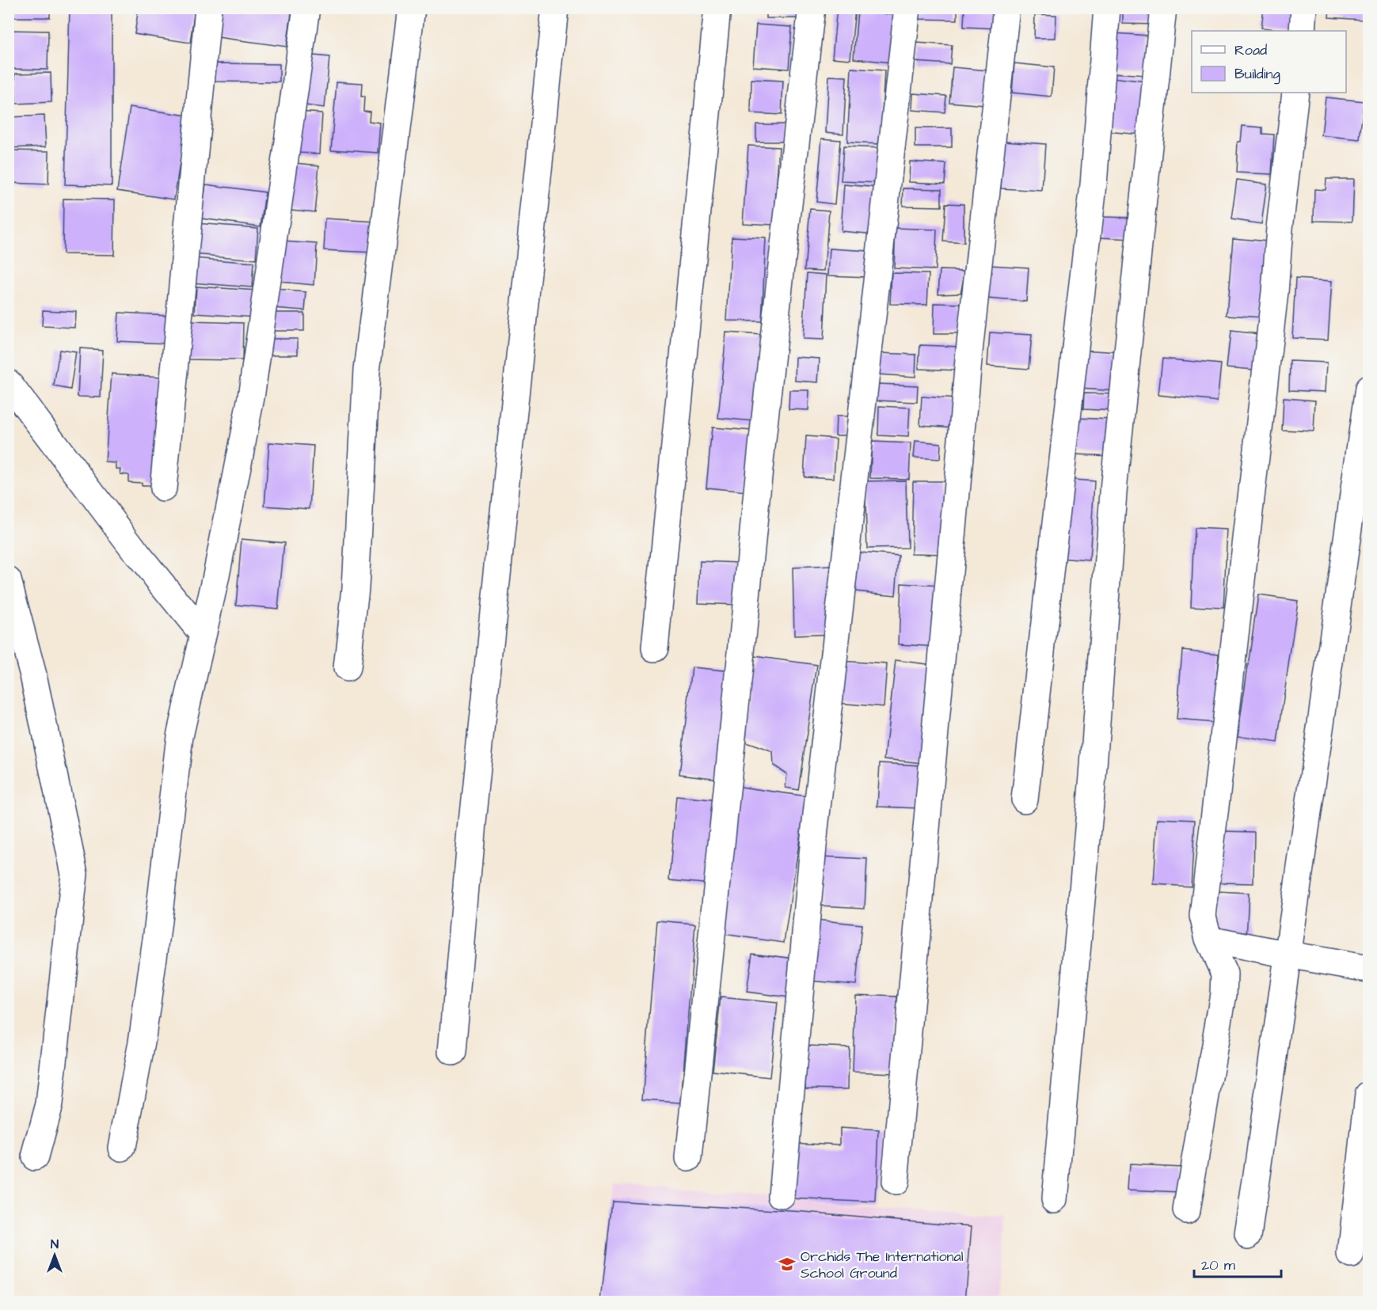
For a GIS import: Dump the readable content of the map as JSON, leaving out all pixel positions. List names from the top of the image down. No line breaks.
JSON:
{"places":{"school or university":["Orchids The International School Ground"]},"legend":["Road","Building"],"scale_bar":"20 m","north":"top"}
